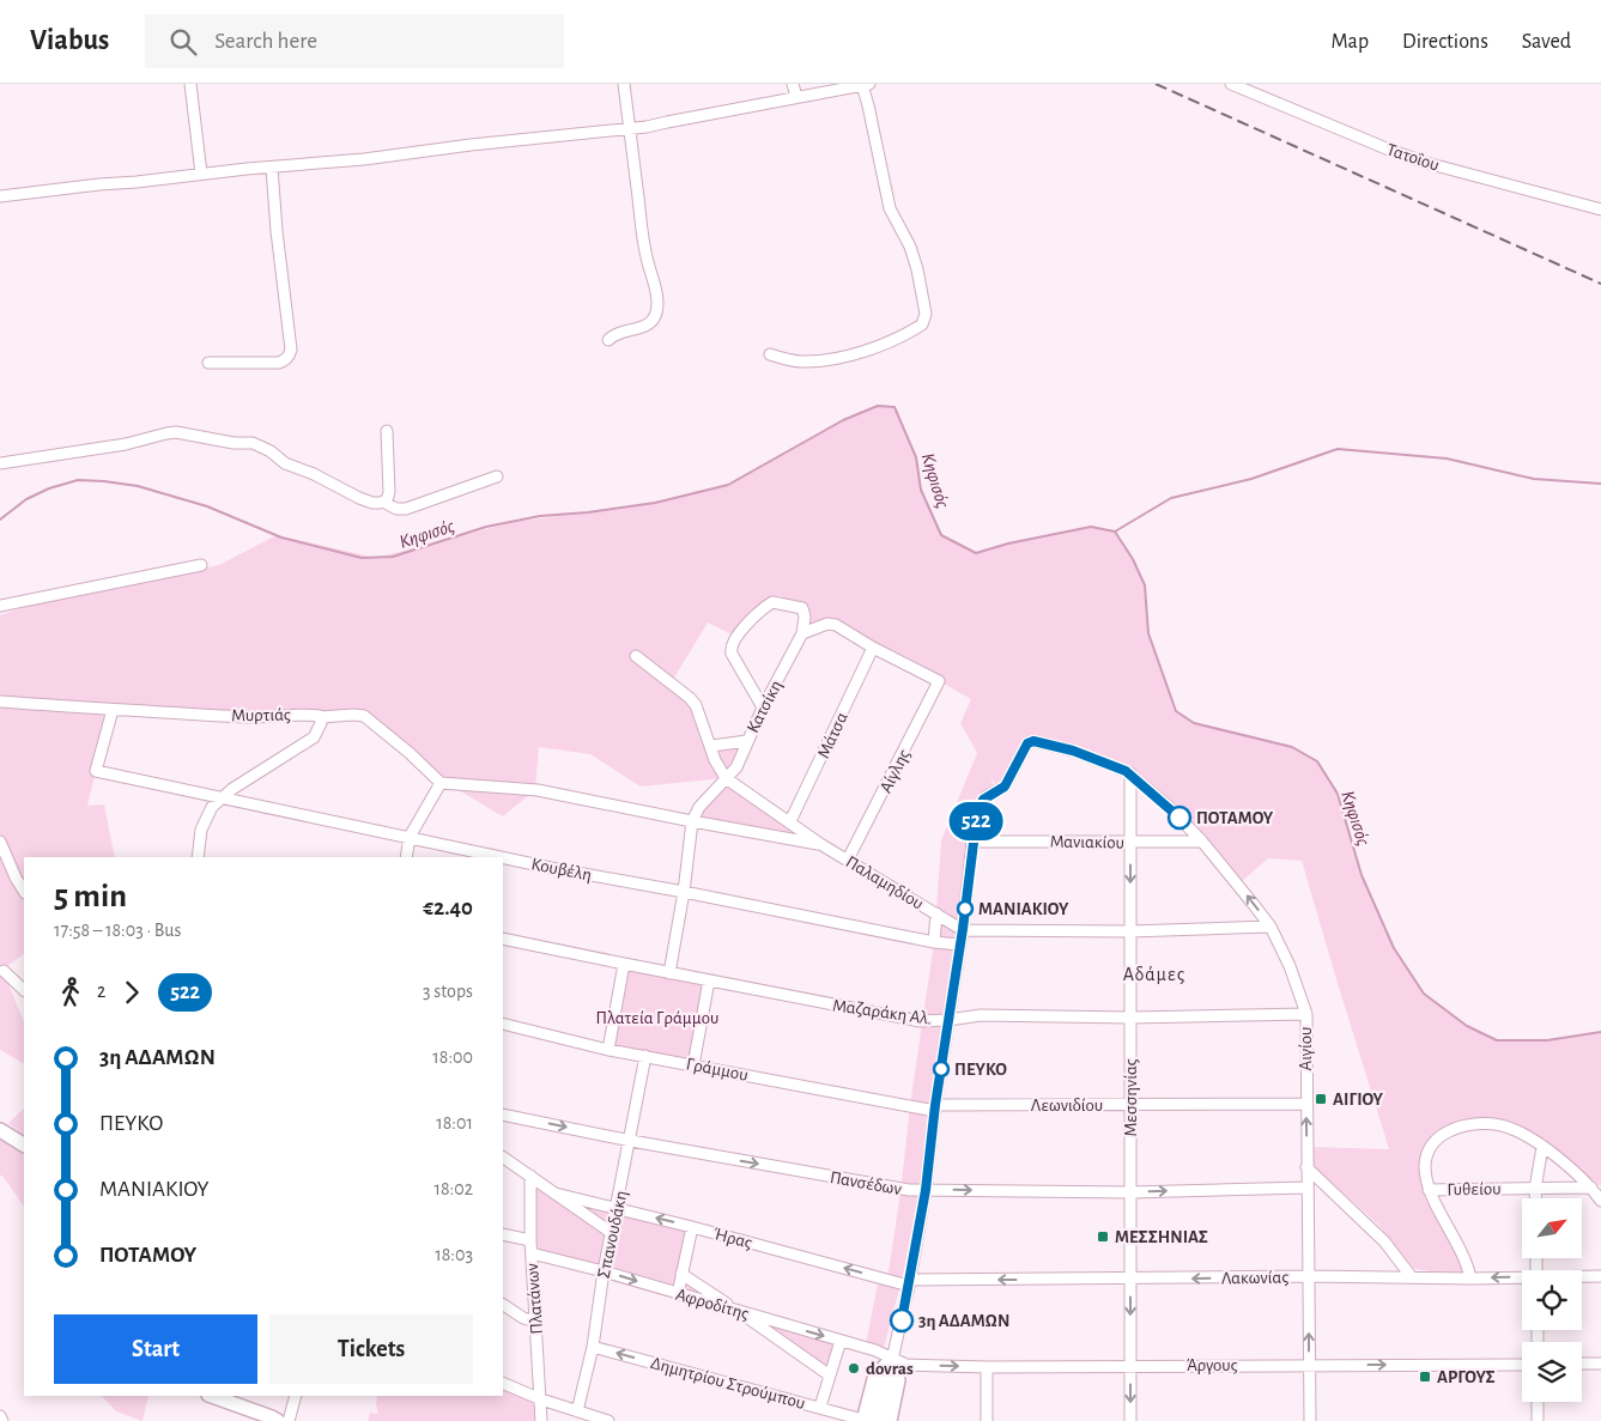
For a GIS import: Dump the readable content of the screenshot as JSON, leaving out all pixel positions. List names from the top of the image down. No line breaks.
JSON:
{"streets":{"street":["Τατοΐου","Κατσίκη","Μυρτιάς","Μάτσα","Αίγλης","Μανιακίου","Κουβέλη","Παλαμηδίου","Μαζαράκη Αλ.","Αιγίου","Γράμμου","Μεσσηνίας","Λεωνιδίου","Πανσέδων","Γυθείου","Σπανουδάκη","Ήρας","Λακωνίας","Πλατάνων","Αφροδίτης","Άργους","Δημητρίου Στρούμπου"]},"crossings":[["Κατσίκη","Παλαμηδίου"],["Μυρτιάς","Κουβέλη"],["Μάτσα","Αίγλης"],["Μάτσα","Παλαμηδίου"],["Αίγλης","Παλαμηδίου"],["Μανιακίου","Αιγίου"],["Μανιακίου","Μεσσηνίας"],["Παλαμηδίου","Αιγίου"],["Παλαμηδίου","Μεσσηνίας"],["Μαζαράκη Αλ.","Αιγίου"],["Μαζαράκη Αλ.","Μεσσηνίας"],["Αιγίου","Μεσσηνίας"],["Αιγίου","Λεωνιδίου"],["Αιγίου","Πανσέδων"],["Αιγίου","Λακωνίας"],["Αιγίου","Άργους"],["Γράμμου","Λεωνιδίου"],["Γράμμου","Σπανουδάκη"],["Μεσσηνίας","Λεωνιδίου"],["Μεσσηνίας","Πανσέδων"],["Μεσσηνίας","Λακωνίας"],["Μεσσηνίας","Άργους"],["Πανσέδων","Σπανουδάκη"],["Σπανουδάκη","Ήρας"],["Σπανουδάκη","Αφροδίτης"],["Σπανουδάκη","Δημητρίου Στρούμπου"],["Ήρας","Λακωνίας"],["Ήρας","Πλατάνων"],["Πλατάνων","Αφροδίτης"],["Αφροδίτης","Άργους"]],"one_way":["Μεσσηνίας","Πανσέδων","Λακωνίας","Άργους"],"districts":["Αδάμες"],"water":["Κηφισός"],"parks":["Πλατεία Γράμμου"],"places":{"other":["ΠΟΤΑΜΟΥ","ΜΑΝΙΑΚΙΟΥ","ΠΕΥΚΟ","3η ΑΔΑΜΩΝ","dovras"],"transit":["ΑΙΓΙΟΥ","ΜΕΣΣΗΝΙΑΣ","ΑΡΓΟΥΣ"]},"lines":["bus line 522"],"north":"top right","page":{"header":"Viabus","search":"Search here","nav":["Map","Directions","Saved"],"on_map":"522","heading":["5 min","17:58 – 18:03 · Bus","€2.40"],"legs":["2","522","3 stops"],"list":[{"name":"3η ΑΔΑΜΩΝ","value":"18:00"},{"name":"ΠΕΥΚΟ","value":"18:01"},{"name":"ΜΑΝΙΑΚΙΟΥ","value":"18:02"},{"name":"ΠΟΤΑΜΟΥ","value":"18:03"}],"buttons":["Start","Tickets"]}}
